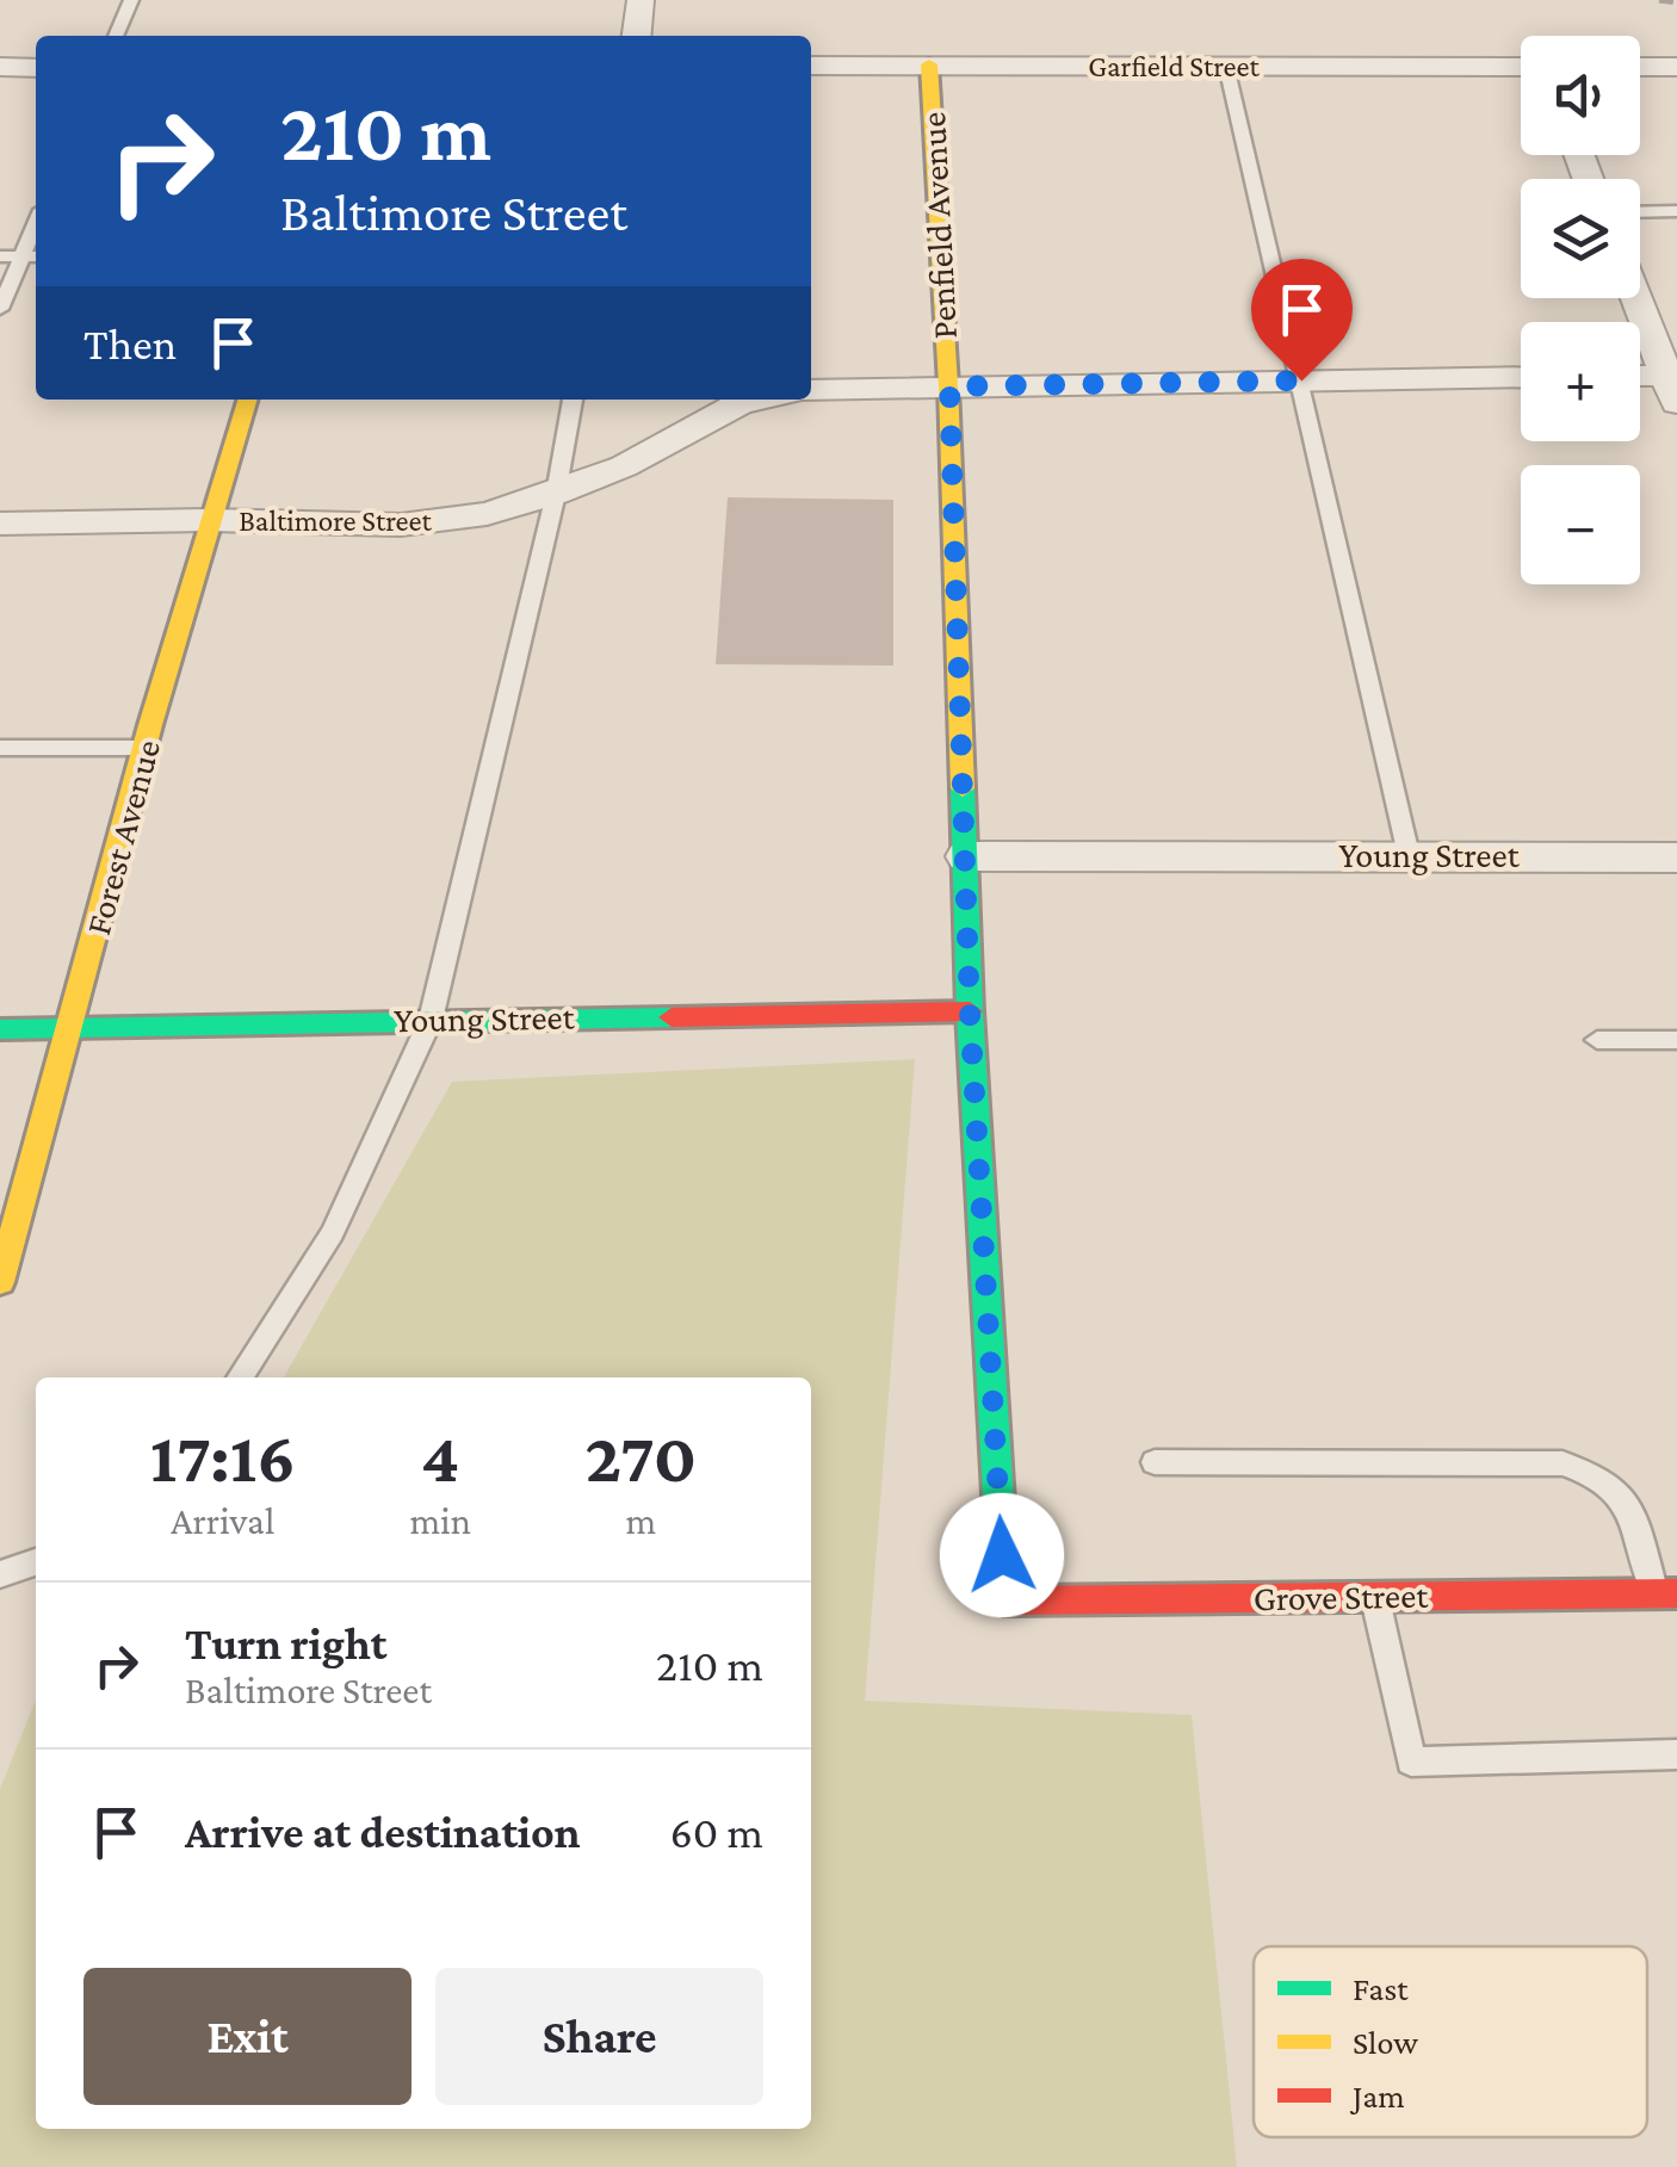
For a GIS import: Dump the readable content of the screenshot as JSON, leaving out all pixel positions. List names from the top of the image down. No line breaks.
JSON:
{"streets":{"street":["Garfield Street","Penfield Avenue","Baltimore Street","Forest Avenue","Young Street","Grove Street"]},"crossings":[["Garfield Street","Penfield Avenue"],["Penfield Avenue","Young Street"],["Penfield Avenue","Grove Street"],["Baltimore Street","Forest Avenue"],["Forest Avenue","Young Street"]],"legend":["Fast","Slow","Jam"],"page":{"map_buttons":["+","−"],"turn":["210 m","Baltimore Street"],"then":"Then","eta":["17:16","Arrival","4","min","270","m"],"list":[{"name":"Turn right","note":"Baltimore Street","value":"210 m"},{"name":"Arrive at destination","value":"60 m"}],"buttons":["Exit","Share"]}}
